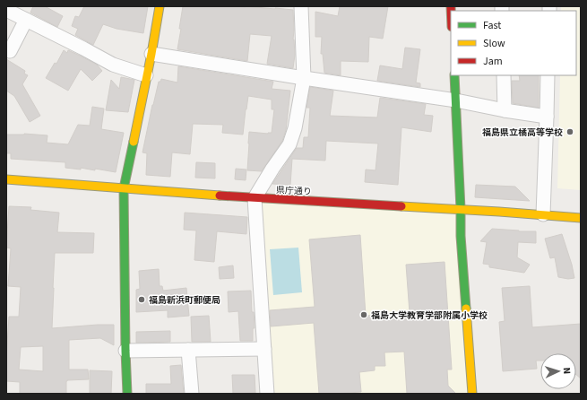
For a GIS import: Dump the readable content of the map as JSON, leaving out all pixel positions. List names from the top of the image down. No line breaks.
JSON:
{"streets":{"street":["県庁通り"]},"places":["福島県立橘高等学校","福島新浜町郵便局","福島大学教育学部附属小学校"],"legend":["Fast","Slow","Jam"],"north":"right"}
